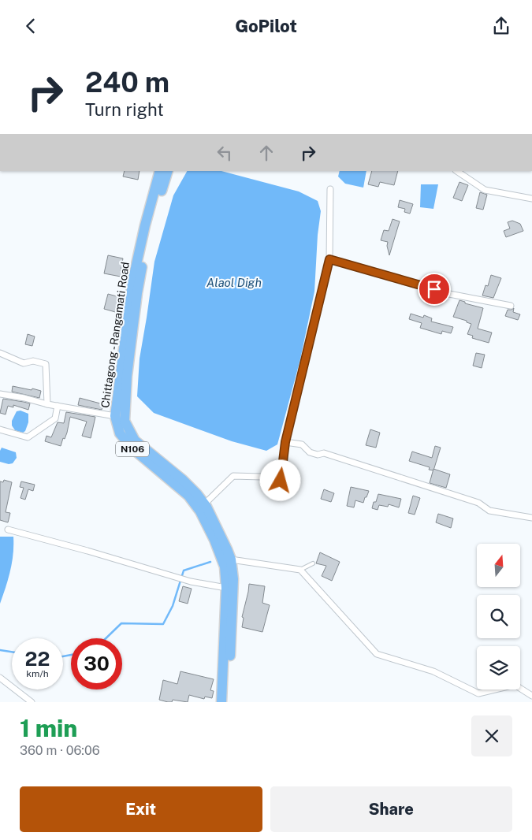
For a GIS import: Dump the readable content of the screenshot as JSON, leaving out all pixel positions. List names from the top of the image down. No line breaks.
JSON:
{"streets":{"highway":["Chittagong - Rangamati Road","N106"]},"water":["Alaol Digh"],"north":"top","page":{"header":"GoPilot","turn":["240 m","Turn right"],"speed":"22 km/h","limit":"30","heading":["1 min","360 m · 06:06"],"buttons":["Exit","Share"]}}
